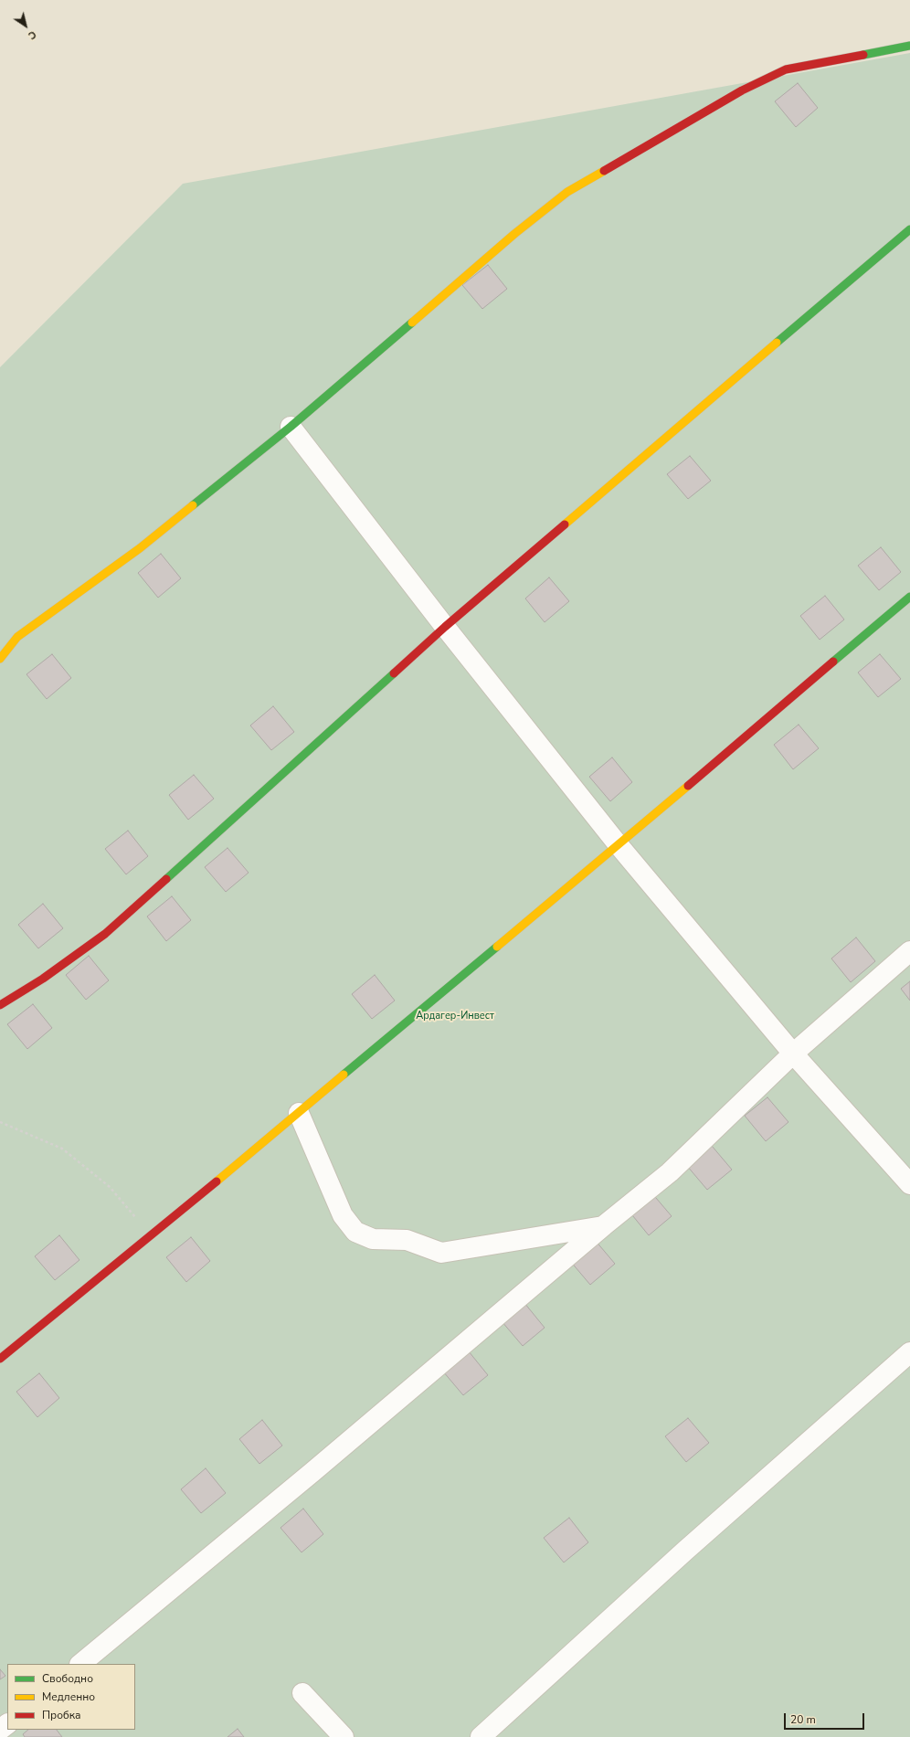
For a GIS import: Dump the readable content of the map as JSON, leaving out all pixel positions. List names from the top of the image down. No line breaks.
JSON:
{"parks":["Ардагер-Инвест"],"legend":["Свободно","Медленно","Пробка"],"scale_bar":"20 m","north":"bottom right"}
